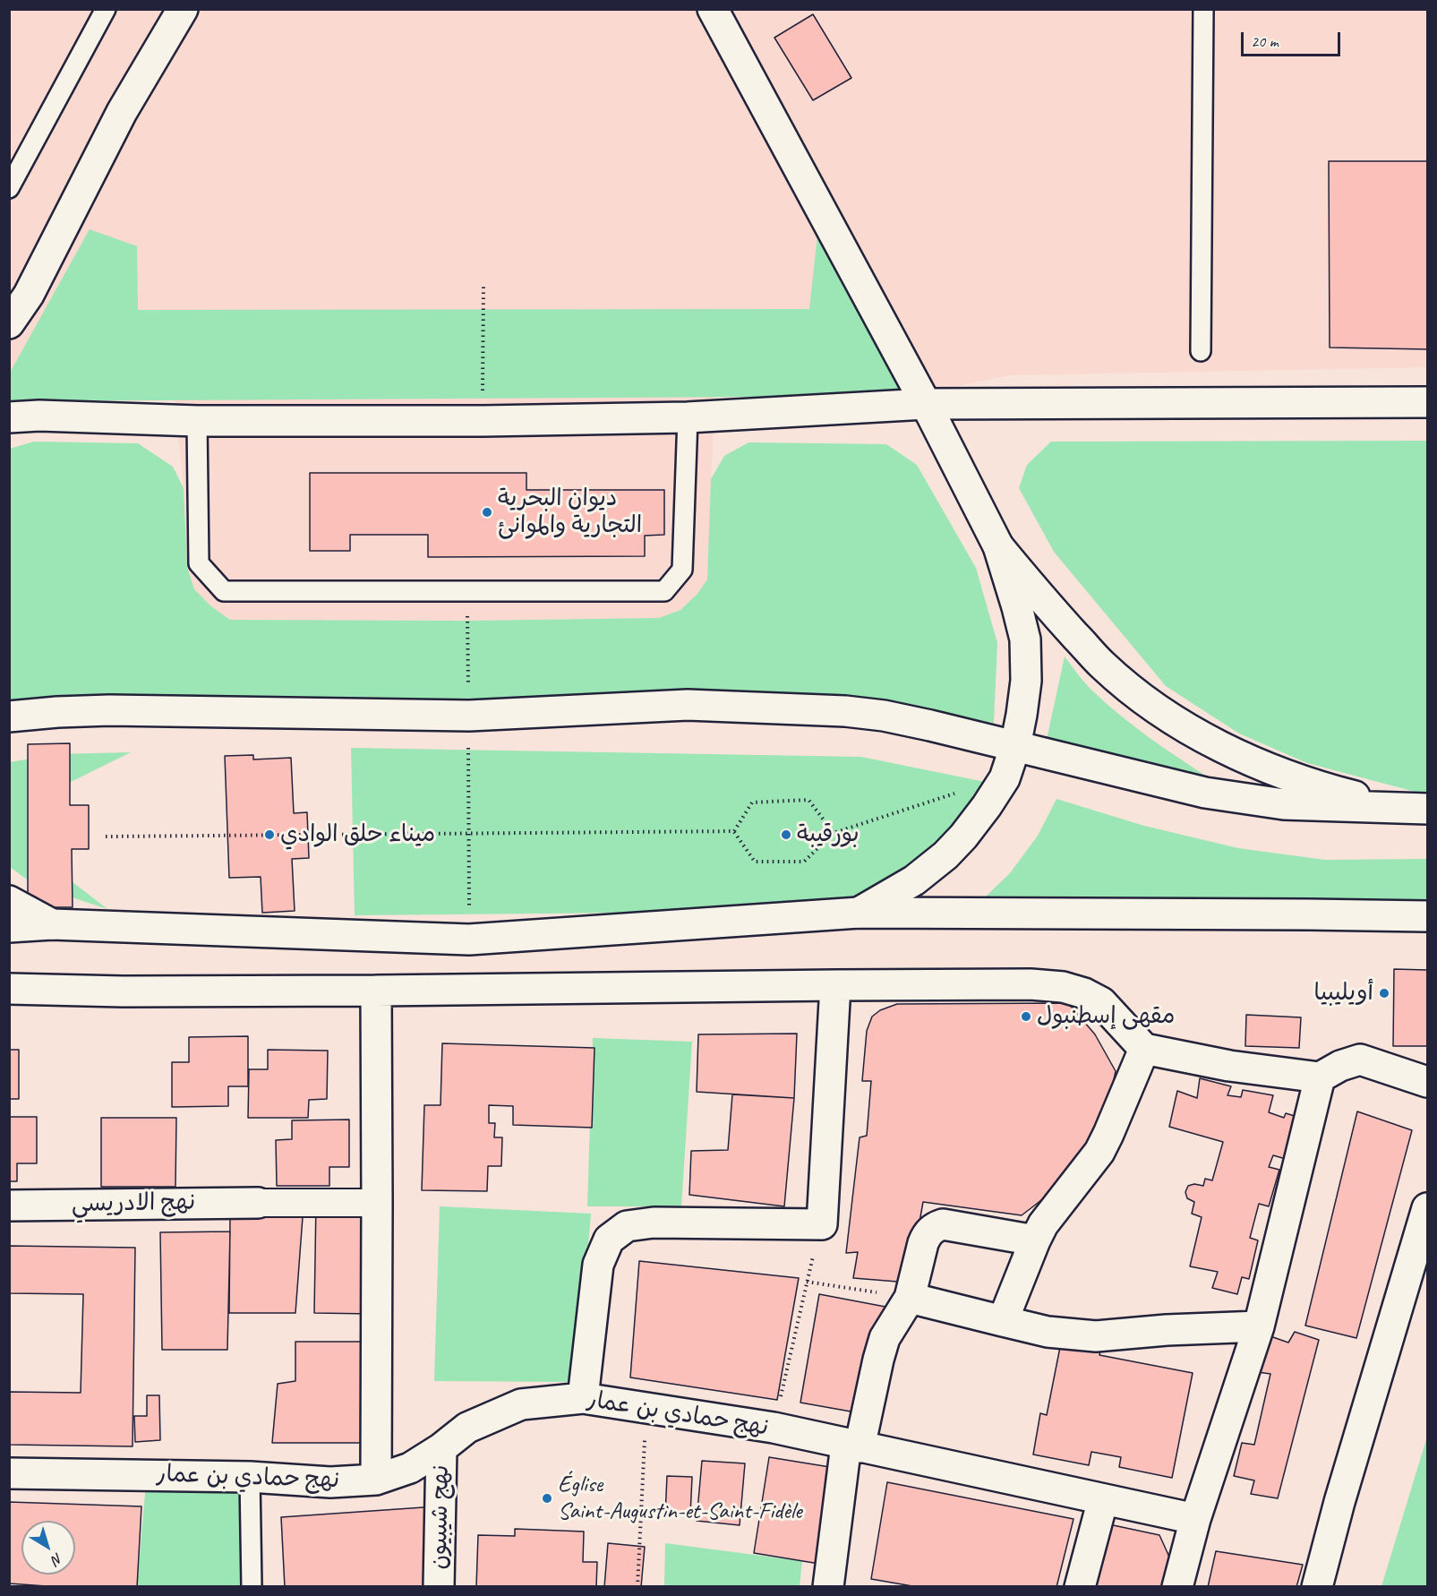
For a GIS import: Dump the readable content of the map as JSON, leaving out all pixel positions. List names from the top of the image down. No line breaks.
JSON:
{"streets":{"street":["نهج الادريسي","نهج حمادي بن عمار","نهج شيبيون"]},"crossings":[["نهج حمادي بن عمار","نهج شيبيون"]],"places":["ديوان البحرية التجارية والموانئ","ميناء حلق الوادي","بورقيبة","أويليبيا","مقهى إسطنبول","Église Saint-Augustin-et-Saint-Fidèle"],"scale_bar":"20 m","north":"bottom right"}
